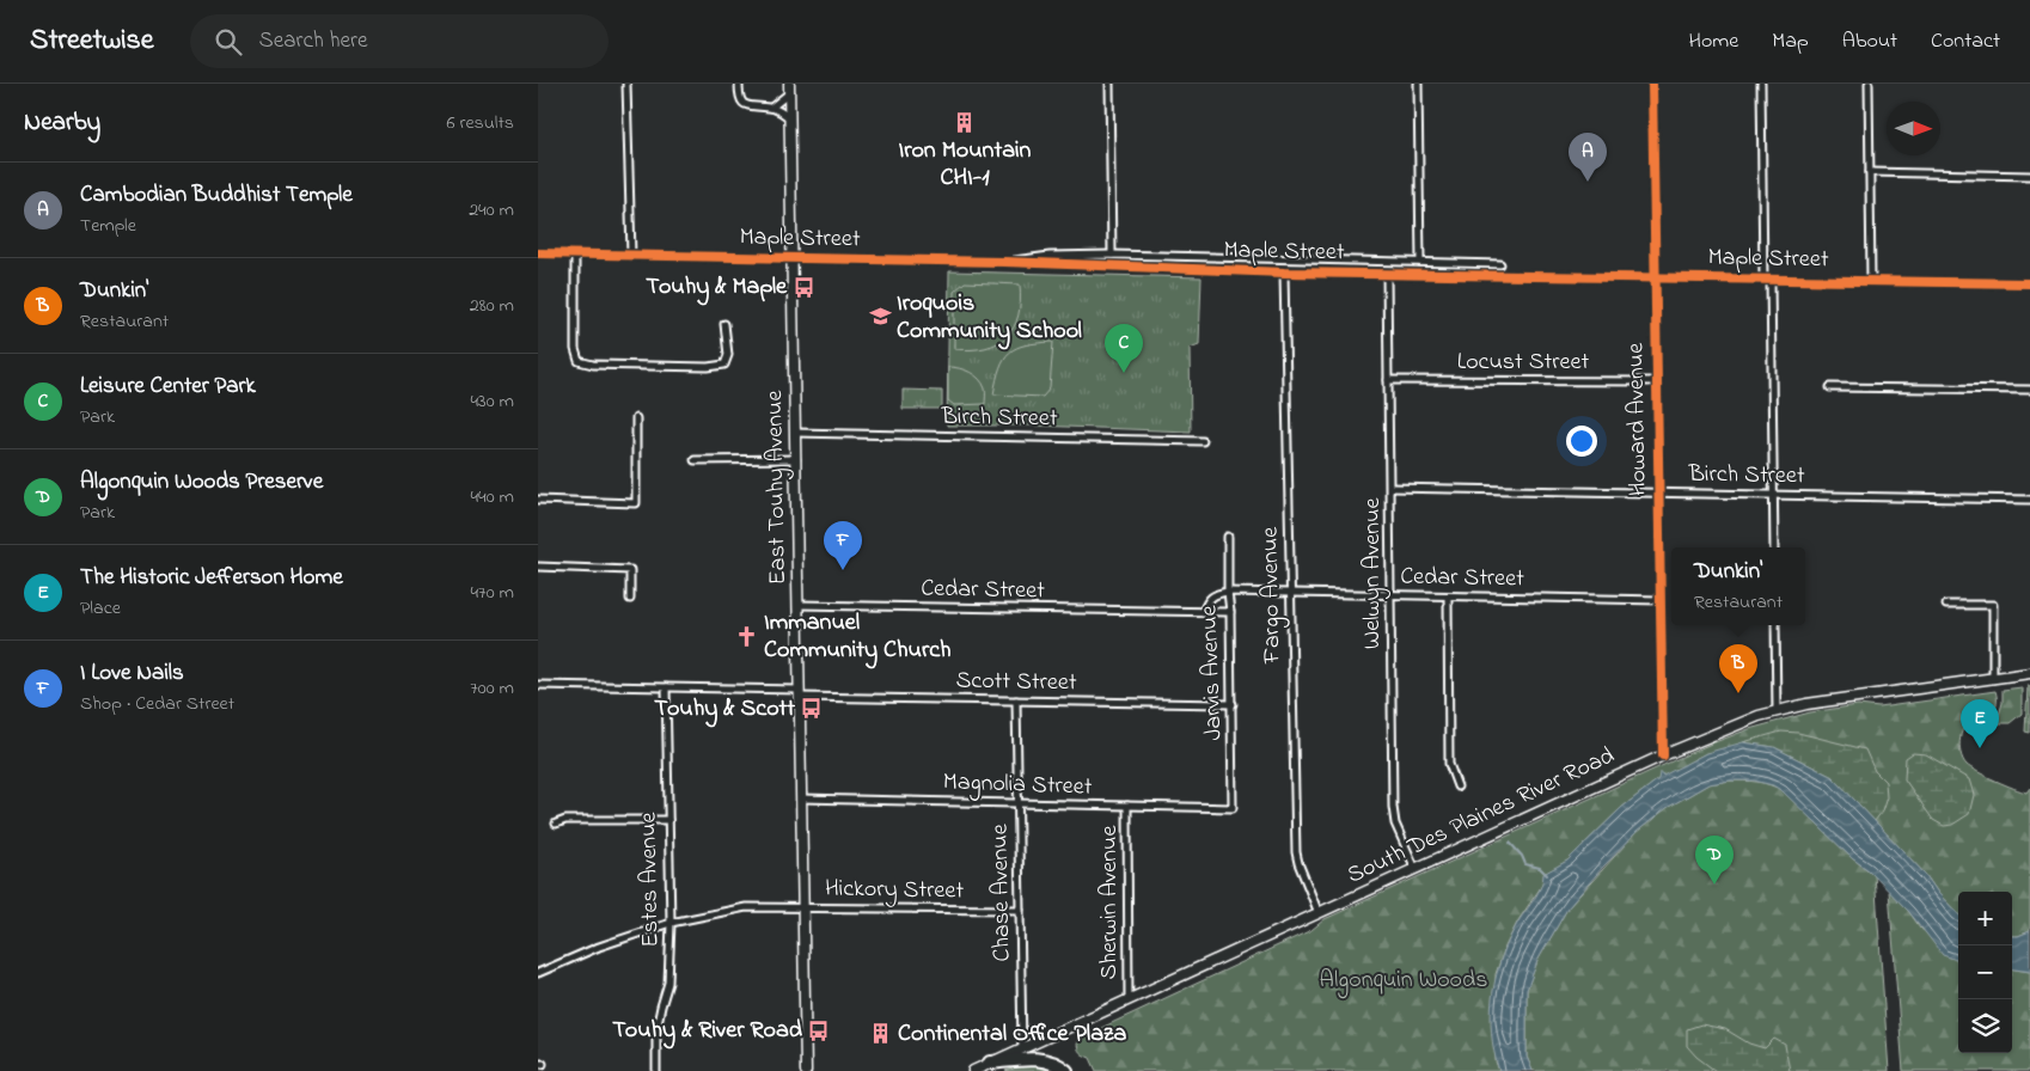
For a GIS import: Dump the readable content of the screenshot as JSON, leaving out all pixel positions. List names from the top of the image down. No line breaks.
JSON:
{"streets":{"main road":["East Touhy Avenue","South Des Plaines River Road"],"street":["Maple Street","Locust Street","Birch Street","Howard Avenue","Welwyn Avenue","Cedar Street","Fargo Avenue","Jarvis Avenue","Scott Street","Magnolia Street","Estes Avenue","Hickory Street","Chase Avenue","Sherwin Avenue"]},"crossings":[["Maple Street","Howard Avenue"],["Maple Street","East Touhy Avenue"],["Maple Street","Welwyn Avenue"],["Maple Street","Fargo Avenue"],["Locust Street","Howard Avenue"],["Locust Street","Welwyn Avenue"],["Birch Street","Howard Avenue"],["Birch Street","East Touhy Avenue"],["Birch Street","Welwyn Avenue"],["Howard Avenue","Cedar Street"],["Howard Avenue","South Des Plaines River Road"],["East Touhy Avenue","Cedar Street"],["East Touhy Avenue","Scott Street"],["East Touhy Avenue","Magnolia Street"],["East Touhy Avenue","Hickory Street"],["Welwyn Avenue","Cedar Street"],["Welwyn Avenue","South Des Plaines River Road"],["Cedar Street","Fargo Avenue"],["Cedar Street","Jarvis Avenue"],["Fargo Avenue","South Des Plaines River Road"],["Jarvis Avenue","Scott Street"],["Jarvis Avenue","Magnolia Street"],["Scott Street","Estes Avenue"],["Scott Street","Chase Avenue"],["Magnolia Street","Chase Avenue"],["Magnolia Street","Sherwin Avenue"],["South Des Plaines River Road","Chase Avenue"],["South Des Plaines River Road","Sherwin Avenue"],["Estes Avenue","Hickory Street"],["Hickory Street","Chase Avenue"]],"parks":["Algonquin Woods"],"places":{"building":["Iron Mountain CHI-1","Continental Office Plaza"],"bus stop":["Touhy & Maple","Touhy & Scott","Touhy & River Road"],"school or university":["Iroquois Community School"],"church":["Immanuel Community Church"]},"north":"right","page":{"header":"Streetwise","search":"Search here","nav":["Home","Map","About","Contact"],"heading":["Nearby","6 results"],"pins":["A","C","F","B","E","D"],"list":[{"mark":"A","name":"Cambodian Buddhist Temple","note":"Temple","value":"240 m"},{"mark":"B","name":"Dunkin'","note":"Restaurant","value":"280 m"},{"mark":"C","name":"Leisure Center Park","note":"Park","value":"430 m"},{"mark":"D","name":"Algonquin Woods Preserve","note":"Park","value":"440 m"},{"mark":"E","name":"The Historic Jefferson Home","note":"Place","value":"470 m"},{"mark":"F","name":"I Love Nails","note":"Shop · Cedar Street","value":"700 m"}],"popup":["Dunkin'","Restaurant"],"map_buttons":["+","−"]}}
